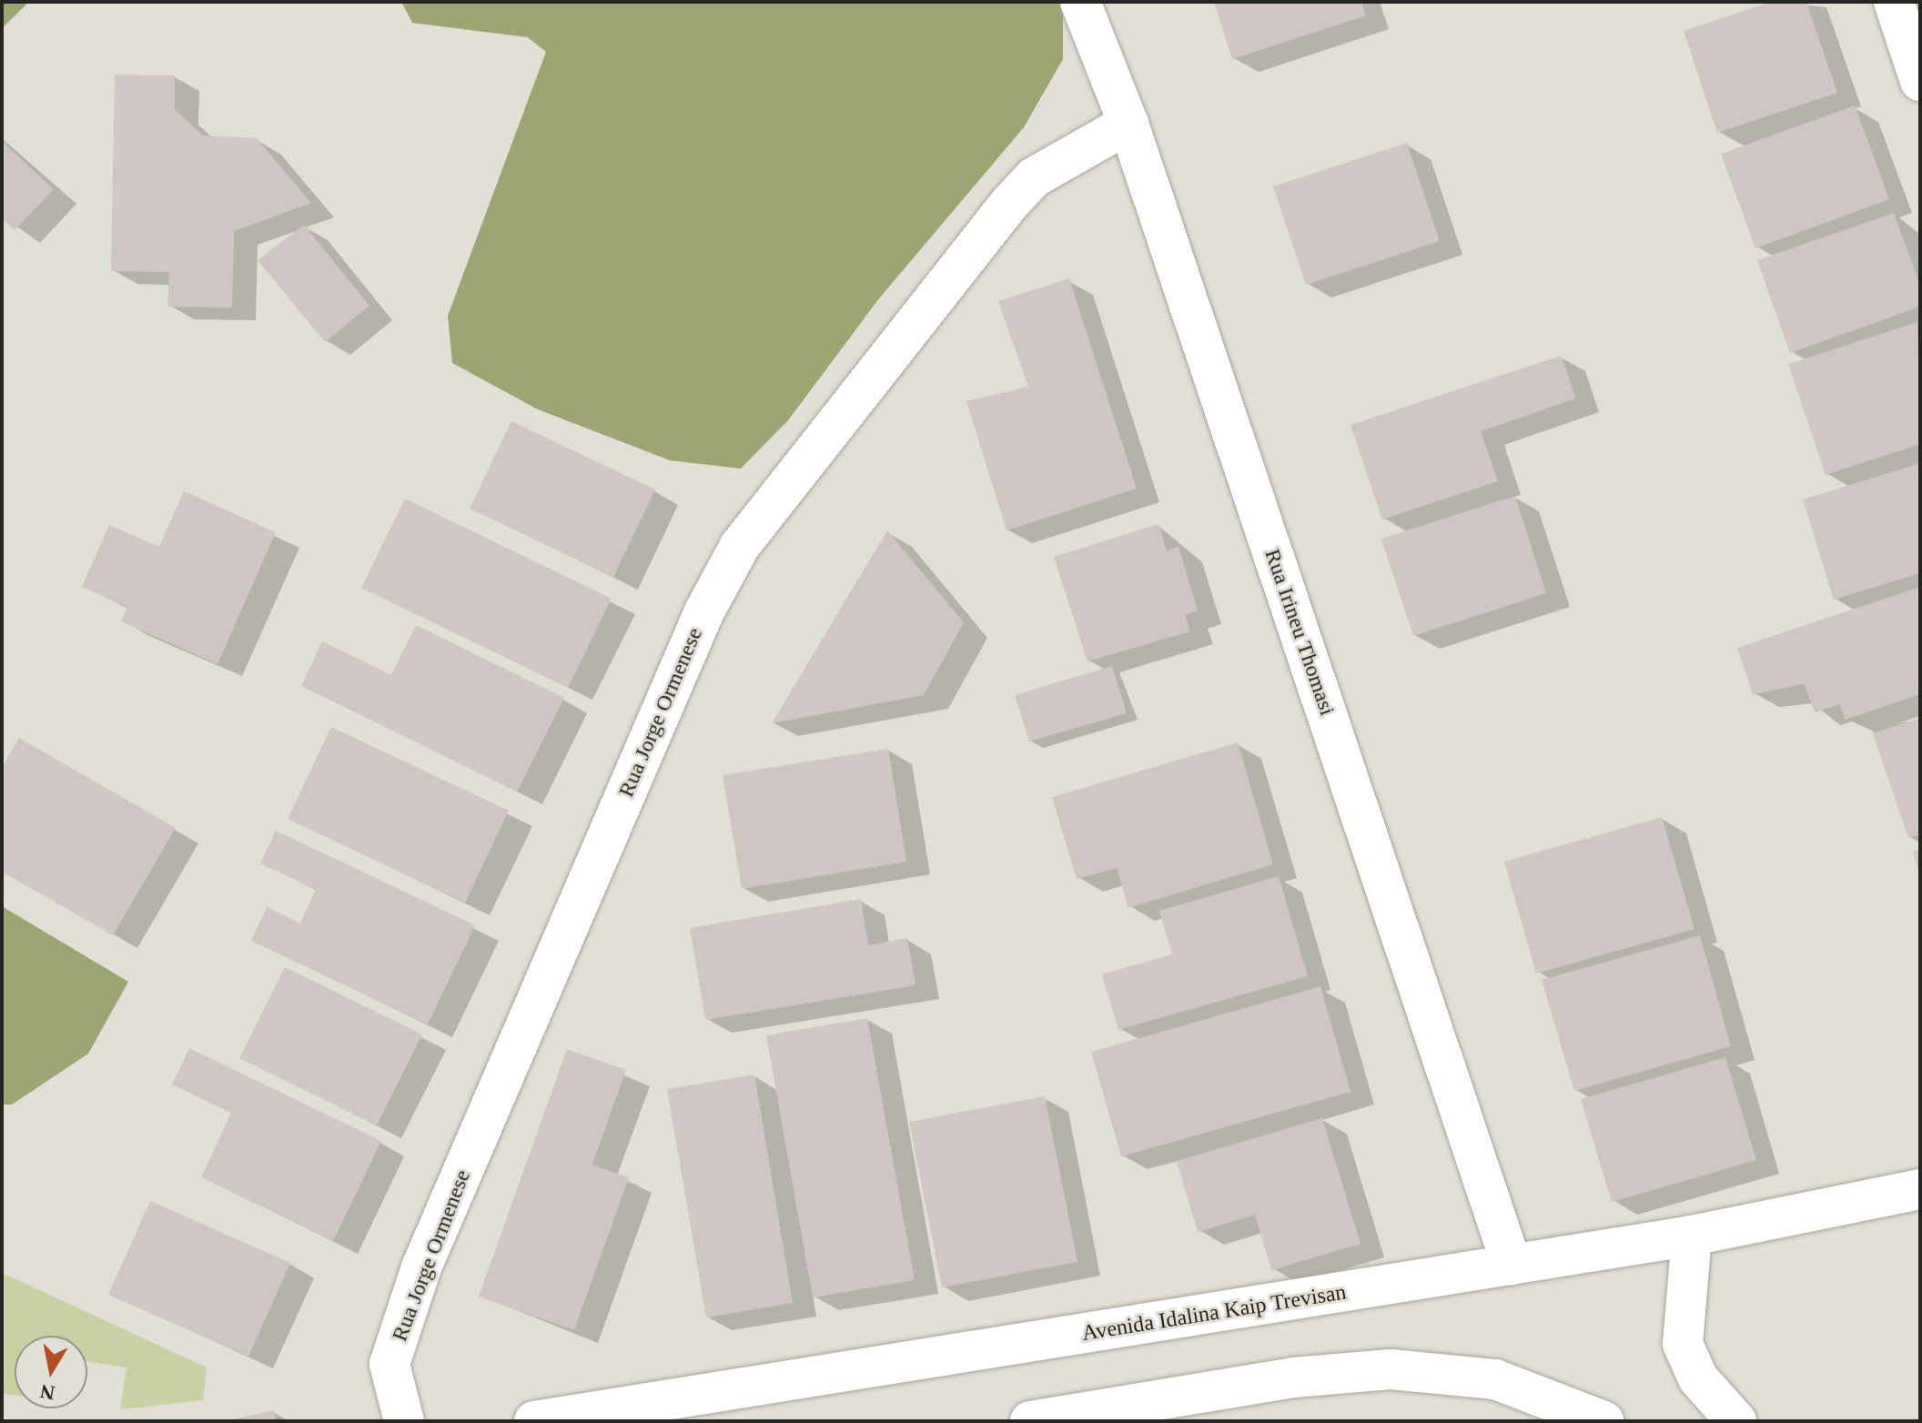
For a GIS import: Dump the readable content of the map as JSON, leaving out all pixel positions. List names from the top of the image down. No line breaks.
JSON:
{"streets":{"street":["Rua Irineu Thomasi","Rua Jorge Ormenese","Avenida Idalina Kaip Trevisan"]},"crossings":[["Rua Irineu Thomasi","Rua Jorge Ormenese"],["Rua Irineu Thomasi","Avenida Idalina Kaip Trevisan"]],"north":"bottom"}
